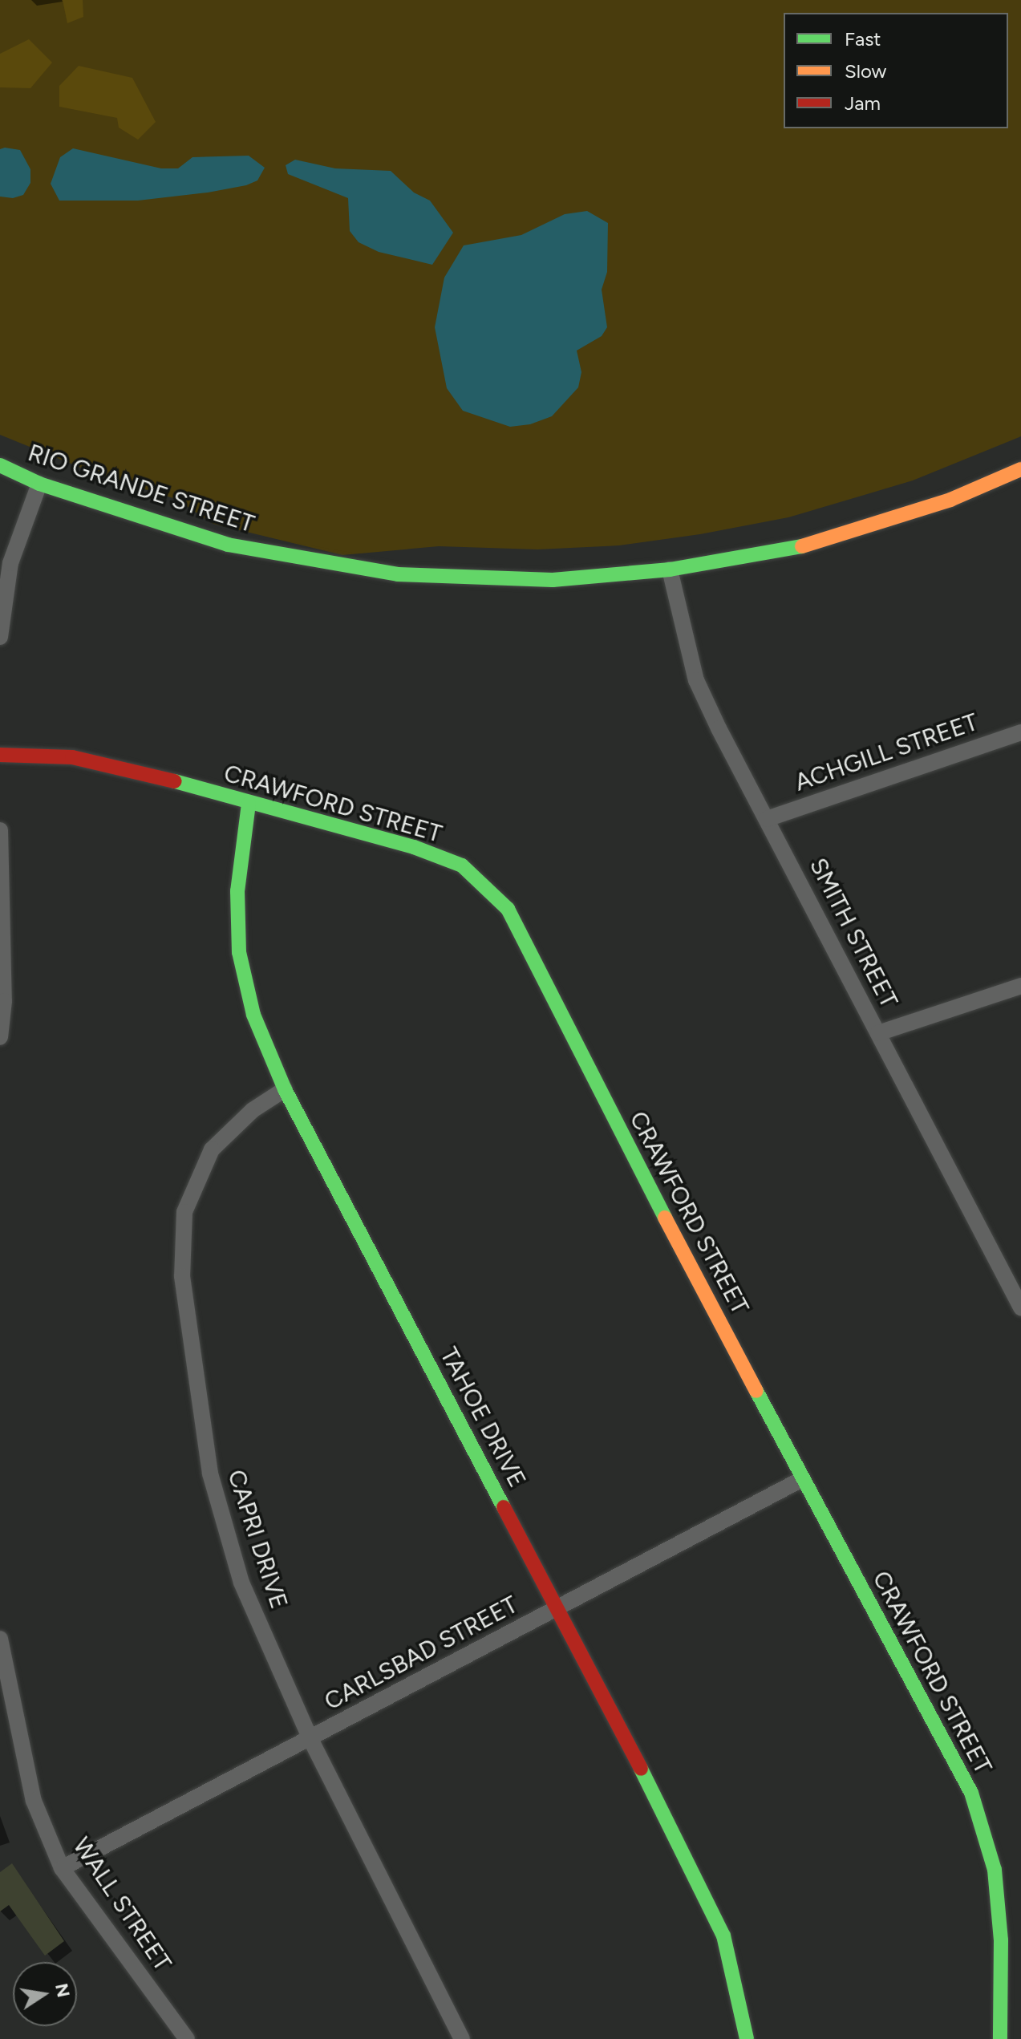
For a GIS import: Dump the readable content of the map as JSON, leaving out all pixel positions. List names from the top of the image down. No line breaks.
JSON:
{"streets":{"street":["RIO GRANDE STREET","ACHGILL STREET","CRAWFORD STREET","SMITH STREET","TAHOE DRIVE","CAPRI DRIVE","CARLSBAD STREET","WALL STREET"]},"crossings":[["RIO GRANDE STREET","SMITH STREET"],["ACHGILL STREET","SMITH STREET"],["CRAWFORD STREET","TAHOE DRIVE"],["CRAWFORD STREET","CARLSBAD STREET"],["TAHOE DRIVE","CAPRI DRIVE"],["TAHOE DRIVE","CARLSBAD STREET"],["CAPRI DRIVE","CARLSBAD STREET"],["CARLSBAD STREET","WALL STREET"]],"legend":["Fast","Slow","Jam"],"north":"right"}
